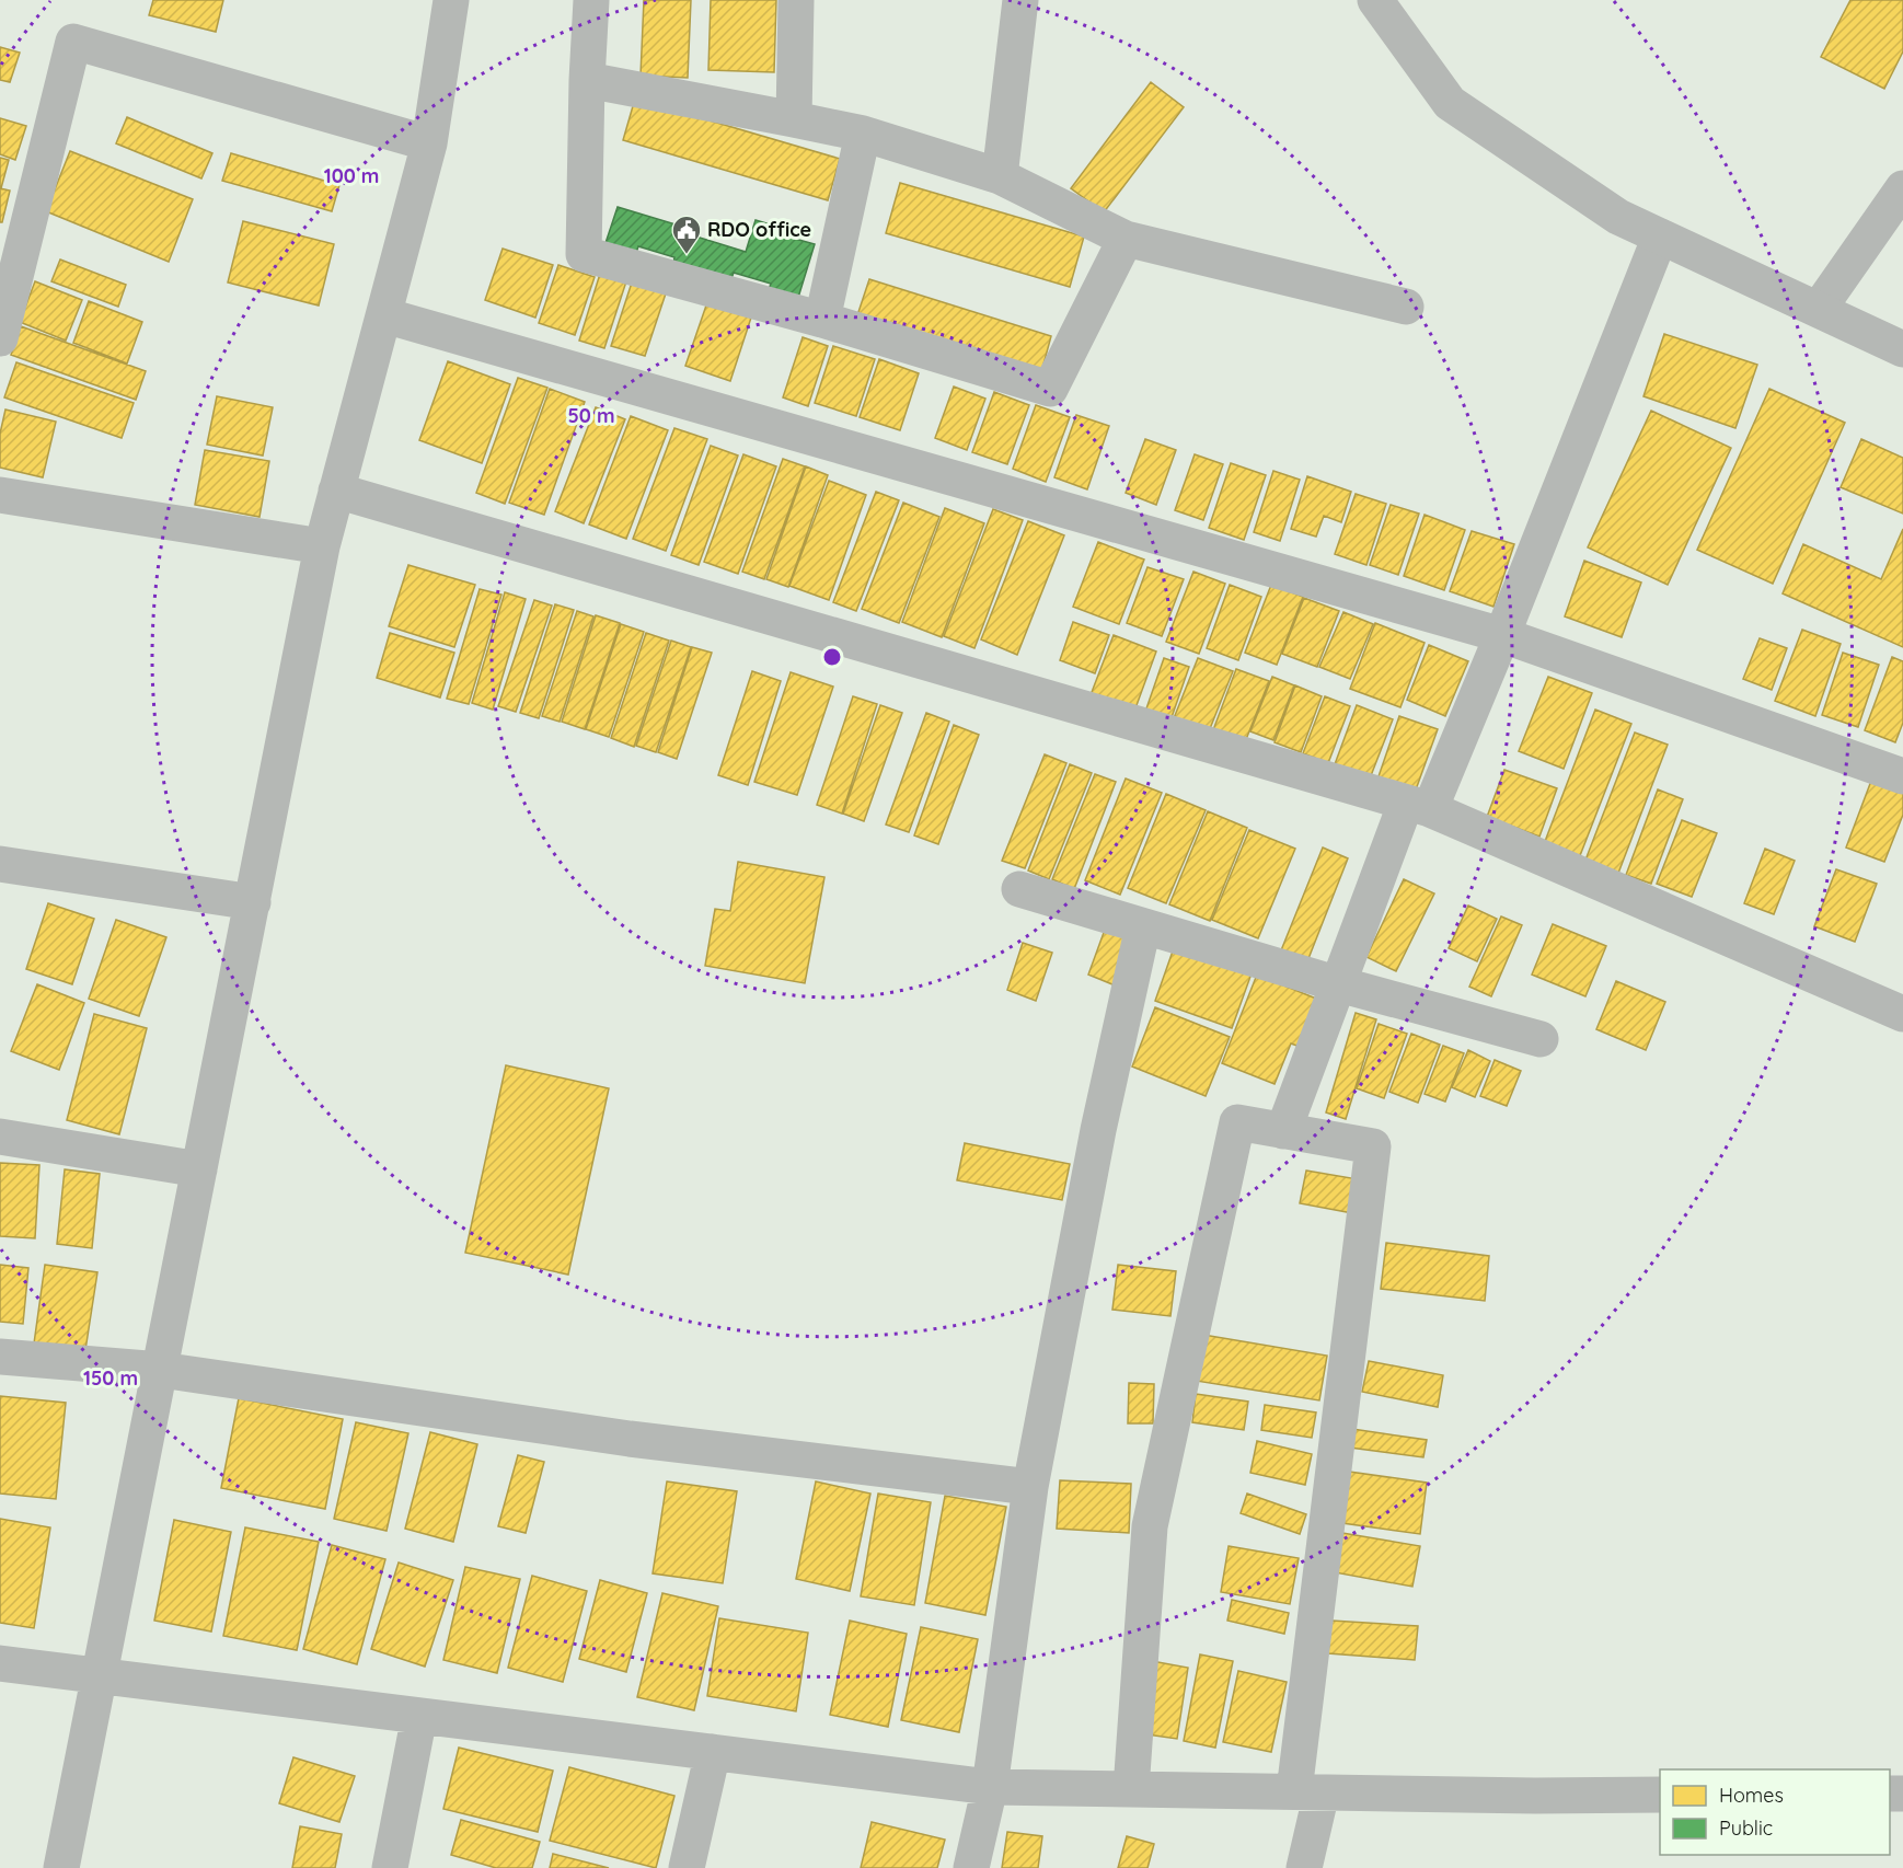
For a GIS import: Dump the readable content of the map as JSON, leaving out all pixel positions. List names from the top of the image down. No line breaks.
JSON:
{"places":{"public building":["RDO office"]},"legend":["Homes","Public"],"rings":["100 m","50 m","150 m"]}
